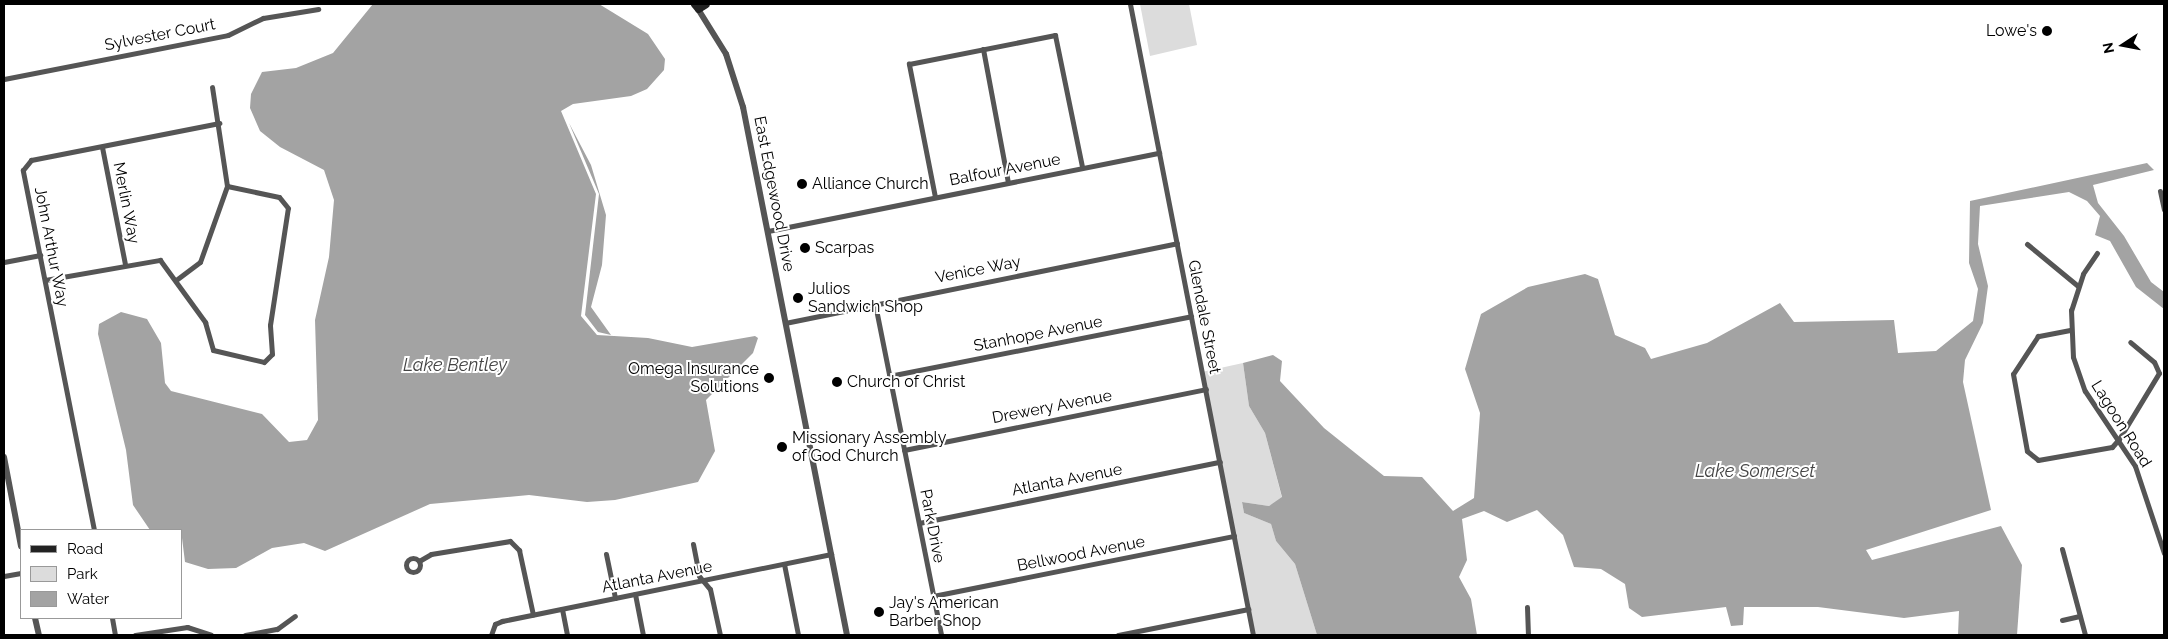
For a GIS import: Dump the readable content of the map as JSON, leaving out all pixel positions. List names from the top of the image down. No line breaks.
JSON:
{"streets":{"street":["Sylvester Court","Balfour Avenue","East Edgewood Drive","Merlin Way","John Arthur Way","Venice Way","Glendale Street","Stanhope Avenue","Drewery Avenue","Lagoon Road","Atlanta Avenue","Park Drive","Bellwood Avenue"]},"crossings":[["Balfour Avenue","East Edgewood Drive"],["Balfour Avenue","Glendale Street"],["East Edgewood Drive","Venice Way"],["East Edgewood Drive","Atlanta Avenue"],["Merlin Way","John Arthur Way"],["Venice Way","Glendale Street"],["Venice Way","Park Drive"],["Glendale Street","Stanhope Avenue"],["Glendale Street","Drewery Avenue"],["Glendale Street","Atlanta Avenue"],["Glendale Street","Bellwood Avenue"],["Stanhope Avenue","Park Drive"],["Drewery Avenue","Park Drive"],["Atlanta Avenue","Park Drive"],["Park Drive","Bellwood Avenue"]],"water":["Lake Bentley","Lake Somerset"],"places":["Lowe's","Alliance Church","Scarpas","Julios Sandwich Shop","Omega Insurance Solutions","Church of Christ","Missionary Assembly of God Church","Jay's American Barber Shop"],"legend":["Road","Park","Water"],"north":"left"}
